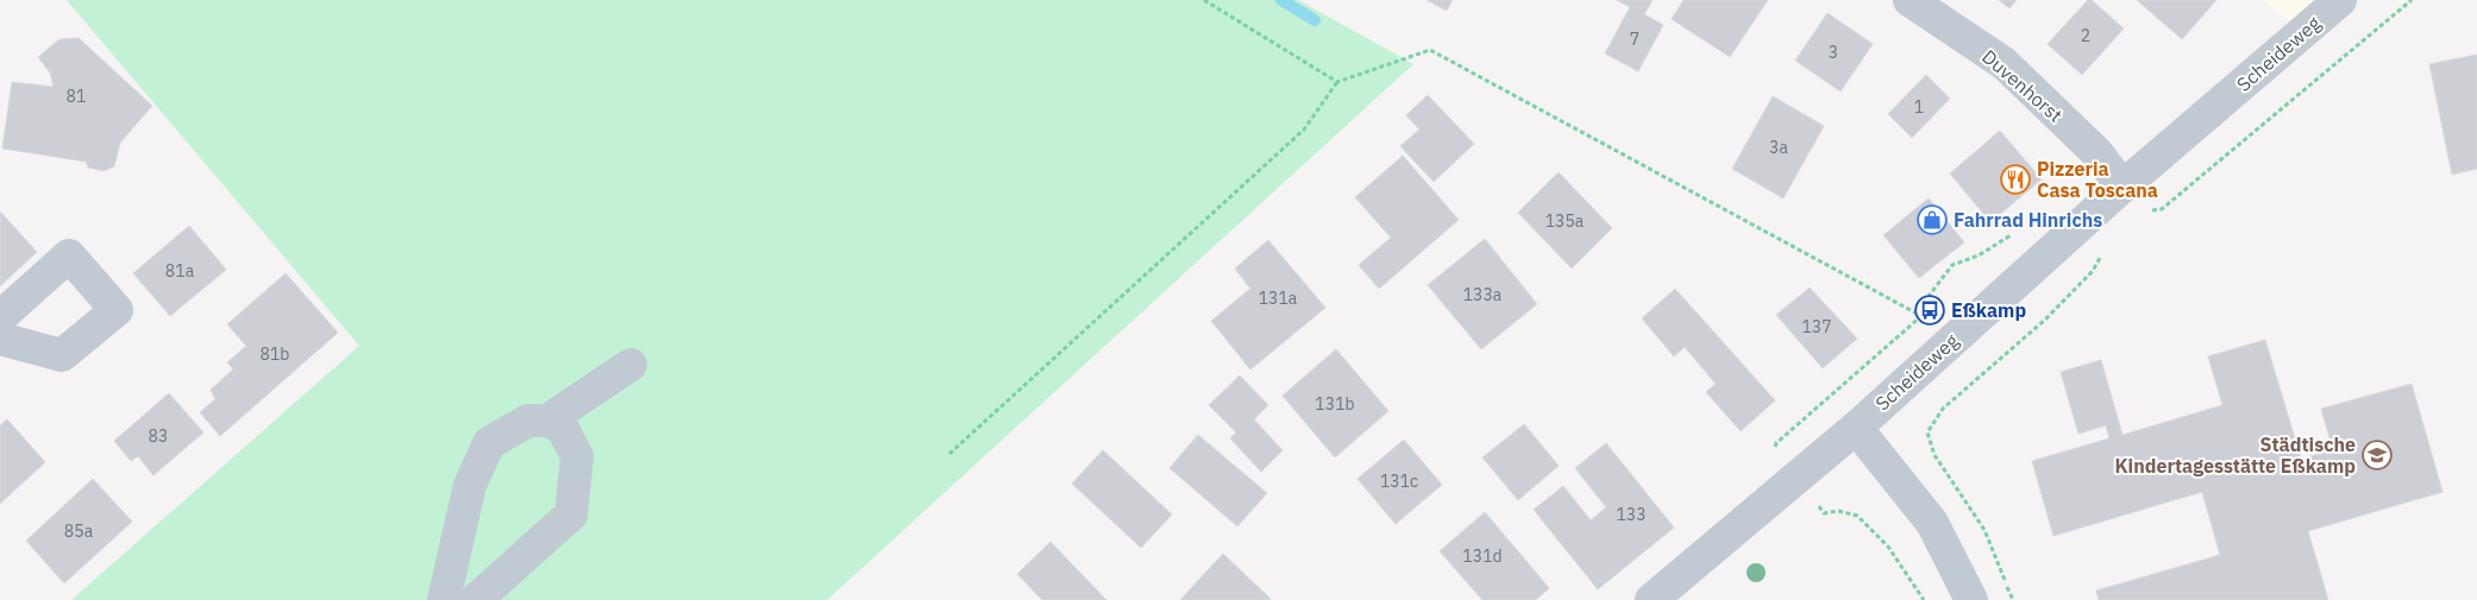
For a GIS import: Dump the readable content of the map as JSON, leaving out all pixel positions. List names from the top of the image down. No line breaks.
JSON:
{"streets":{"street":["Scheideweg","Duvenhorst"]},"crossings":[["Scheideweg","Duvenhorst"]],"places":{"restaurant":["Pizzeria Casa Toscana"],"shop":["Fahrrad Hinrichs"],"bus stop":["Eßkamp"],"school or university":["Städtische Kindertagesstätte Eßkamp"]},"house_numbers":["2","7","3","81","1","3a","135a","81a","133a","131a","137","81b","131b","83","131c","133","85a","131d"]}
